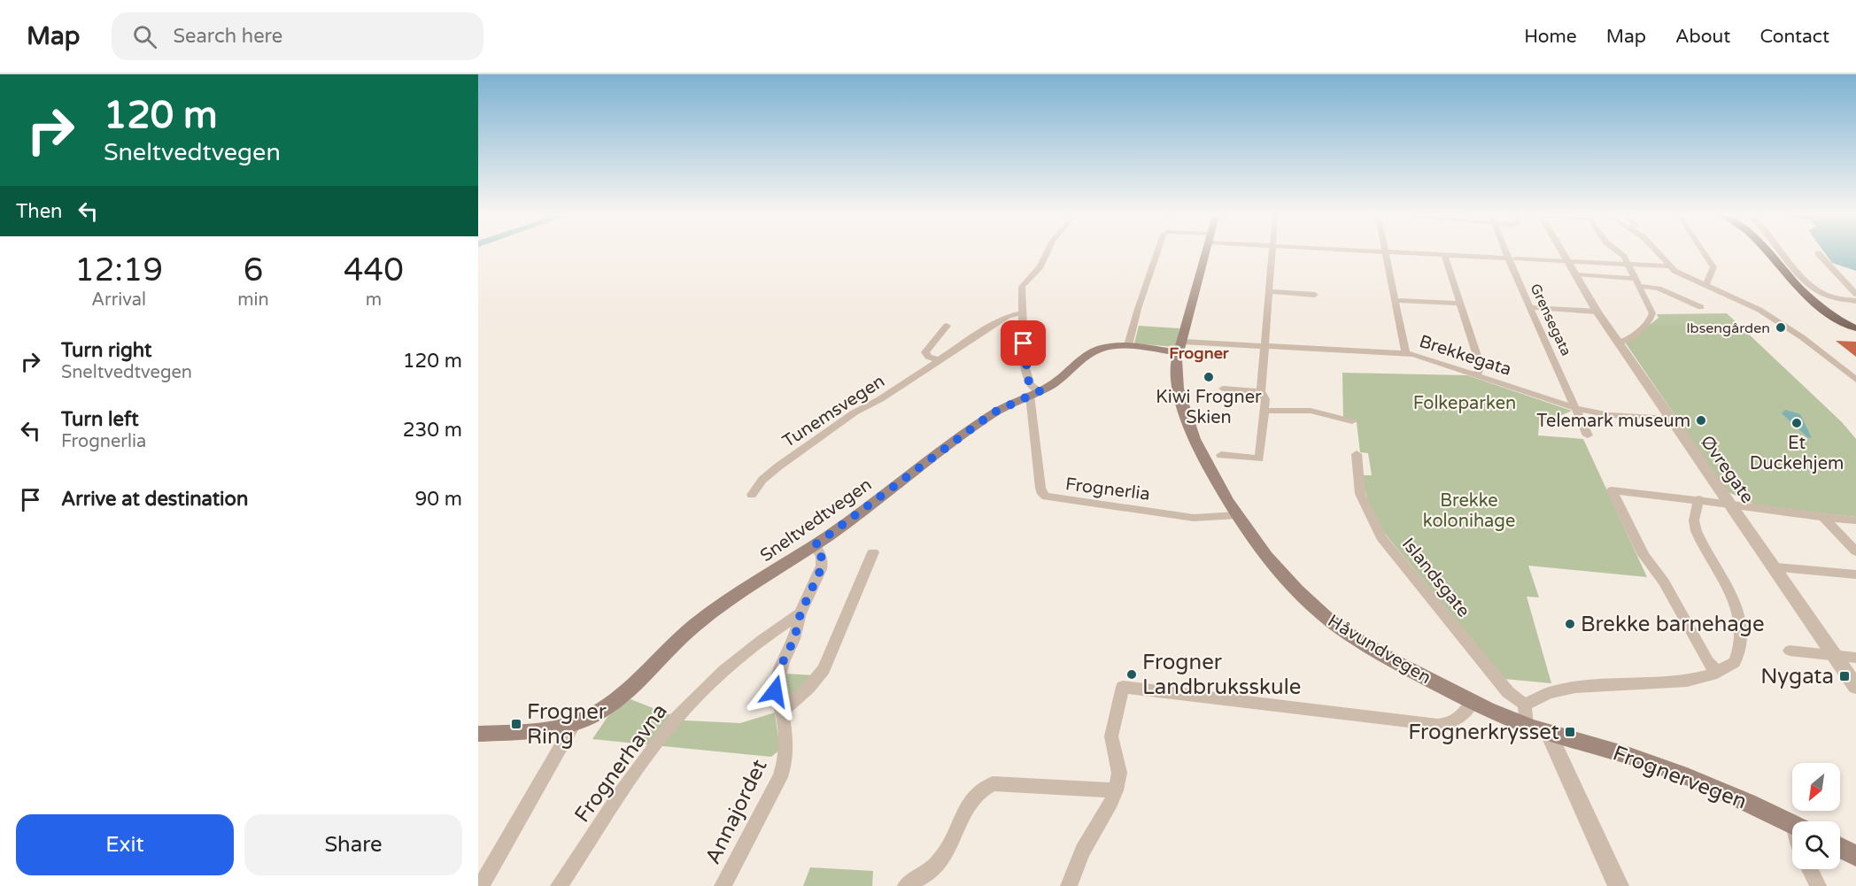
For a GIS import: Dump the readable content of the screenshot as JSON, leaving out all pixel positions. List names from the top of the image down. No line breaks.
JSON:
{"streets":{"main road":["Sneltvedtvegen","Håvundvegen","Frognervegen"],"street":["Grensegata","Brekkegata","Tunemsvegen","Øvregate","Frognerlia","Islandsgate","Frognerhavna","Annajordet"]},"crossings":[["Grensegata","Brekkegata"],["Brekkegata","Øvregate"],["Brekkegata","Sneltvedtvegen"],["Brekkegata","Håvundvegen"],["Tunemsvegen","Frognerlia"],["Frognerlia","Sneltvedtvegen"],["Frognerlia","Håvundvegen"],["Sneltvedtvegen","Håvundvegen"],["Sneltvedtvegen","Annajordet"],["Håvundvegen","Frognervegen"],["Frognerhavna","Annajordet"]],"districts":["Frogner"],"parks":["Folkeparken","Brekke kolonihage"],"places":{"other":["Ibsengården","Kiwi Frogner Skien","Telemark museum","Et Duckehjem","Brekke barnehage","Frogner Landbruksskule"],"transit":["Nygata","Frogner Ring","Frognerkrysset"]},"north":"bottom left","page":{"header":"Map","search":"Search here","nav":["Home","Map","About","Contact"],"turn":["120 m","Sneltvedtvegen"],"then":"Then","eta":["12:19","Arrival","6","min","440","m"],"list":[{"name":"Turn right","note":"Sneltvedtvegen","value":"120 m"},{"name":"Turn left","note":"Frognerlia","value":"230 m"},{"name":"Arrive at destination","value":"90 m"}],"buttons":["Exit","Share"]}}
